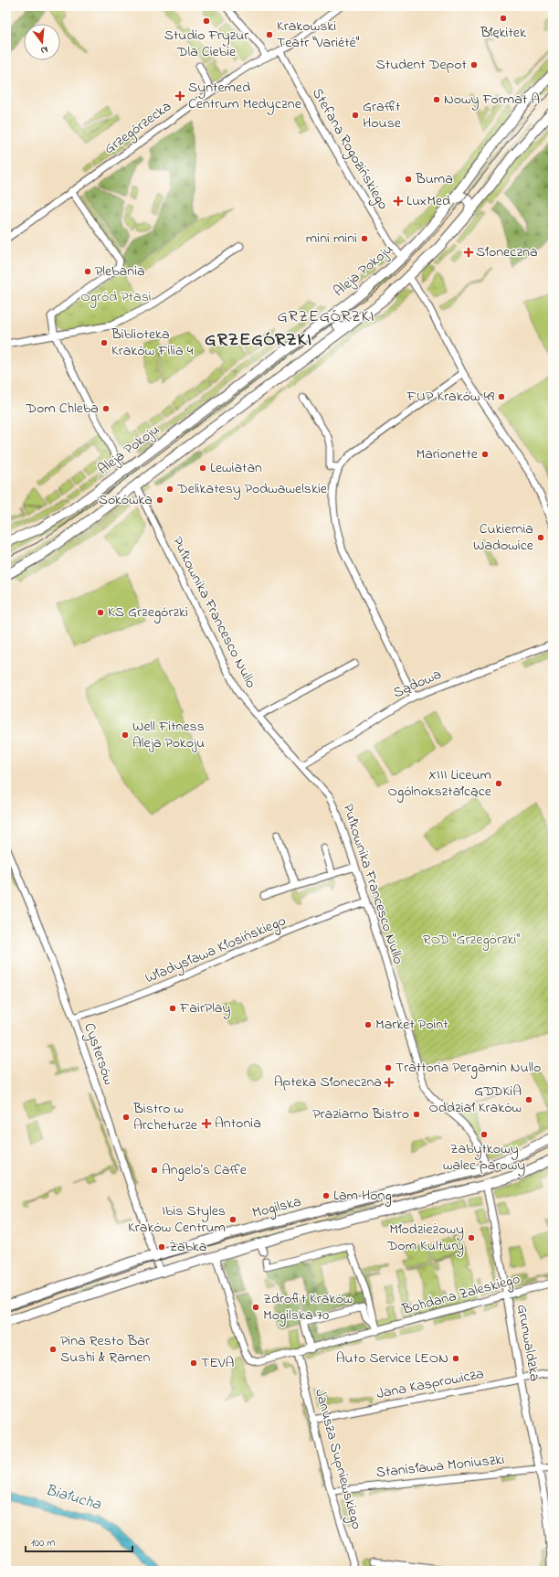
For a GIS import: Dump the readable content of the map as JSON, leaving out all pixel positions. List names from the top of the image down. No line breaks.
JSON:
{"streets":{"main road":["Aleja Pokoju","Mogilska"],"street":["Grzegórzecka","Stefana Rogozińskiego","Pułkownika Francesco Nullo","Sądowa","Władysława Kłosińskiego","Cystersów","Bohdana Zaleskiego","Grunwaldzka","Jana Kasprowicza","Janusza Supniewskiego","Stanisława Moniuszki"]},"crossings":[["Grzegórzecka","Stefana Rogozińskiego"],["Stefana Rogozińskiego","Aleja Pokoju"],["Pułkownika Francesco Nullo","Sądowa"],["Pułkownika Francesco Nullo","Władysława Kłosińskiego"],["Pułkownika Francesco Nullo","Mogilska"],["Władysława Kłosińskiego","Cystersów"],["Cystersów","Mogilska"],["Mogilska","Bohdana Zaleskiego"],["Mogilska","Grunwaldzka"],["Bohdana Zaleskiego","Grunwaldzka"],["Bohdana Zaleskiego","Janusza Supniewskiego"],["Grunwaldzka","Jana Kasprowicza"],["Grunwaldzka","Stanisława Moniuszki"],["Jana Kasprowicza","Janusza Supniewskiego"],["Janusza Supniewskiego","Stanisława Moniuszki"]],"districts":["GRZEGÓRZKI","GRZEGÓRZKI"],"water":["Białucha"],"parks":["Ogród Ptasi","ROD \"Grzegórzki\""],"places":{"other":["Błękitek","Studio Fryzur Dla Ciebie","Krakowski Teatr \"Variété\"","Student Depot","Nowy Format A","Graffit House","Buma","mini mini","Plebania","Biblioteka Kraków Filia 4","FUP Kraków 49","Dom Chleba","Marionette","Lewiatan","Delikatesy Podwawelskie","Sokówka","Cukiernia Wadowice","KS Grzegórzki","Well Fitness Aleja Pokoju","XIII Liceum Ogólnokształcące","FairPlay","Market Point","Trattoria Pergamin Nullo","GDDKiA Oddział Kraków","Praziarno Bistro","Bistro w Archeturze","Zabytkowy walec parowy","Angelo's Caffe","Lam Hong","Ibis Styles Kraków Centrum","Młodzieżowy Dom Kultury","Żabka","Zdrofit Kraków Mogilska 70","Pina Resto Bar Sushi & Ramen","Auto Service LEON","TEVA"],"health":["Syntemed Centrum Medyczne","LuxMed","Słoneczna","Apteka Słoneczna","Antonia"]},"scale_bar":"100 m","north":"bottom"}
